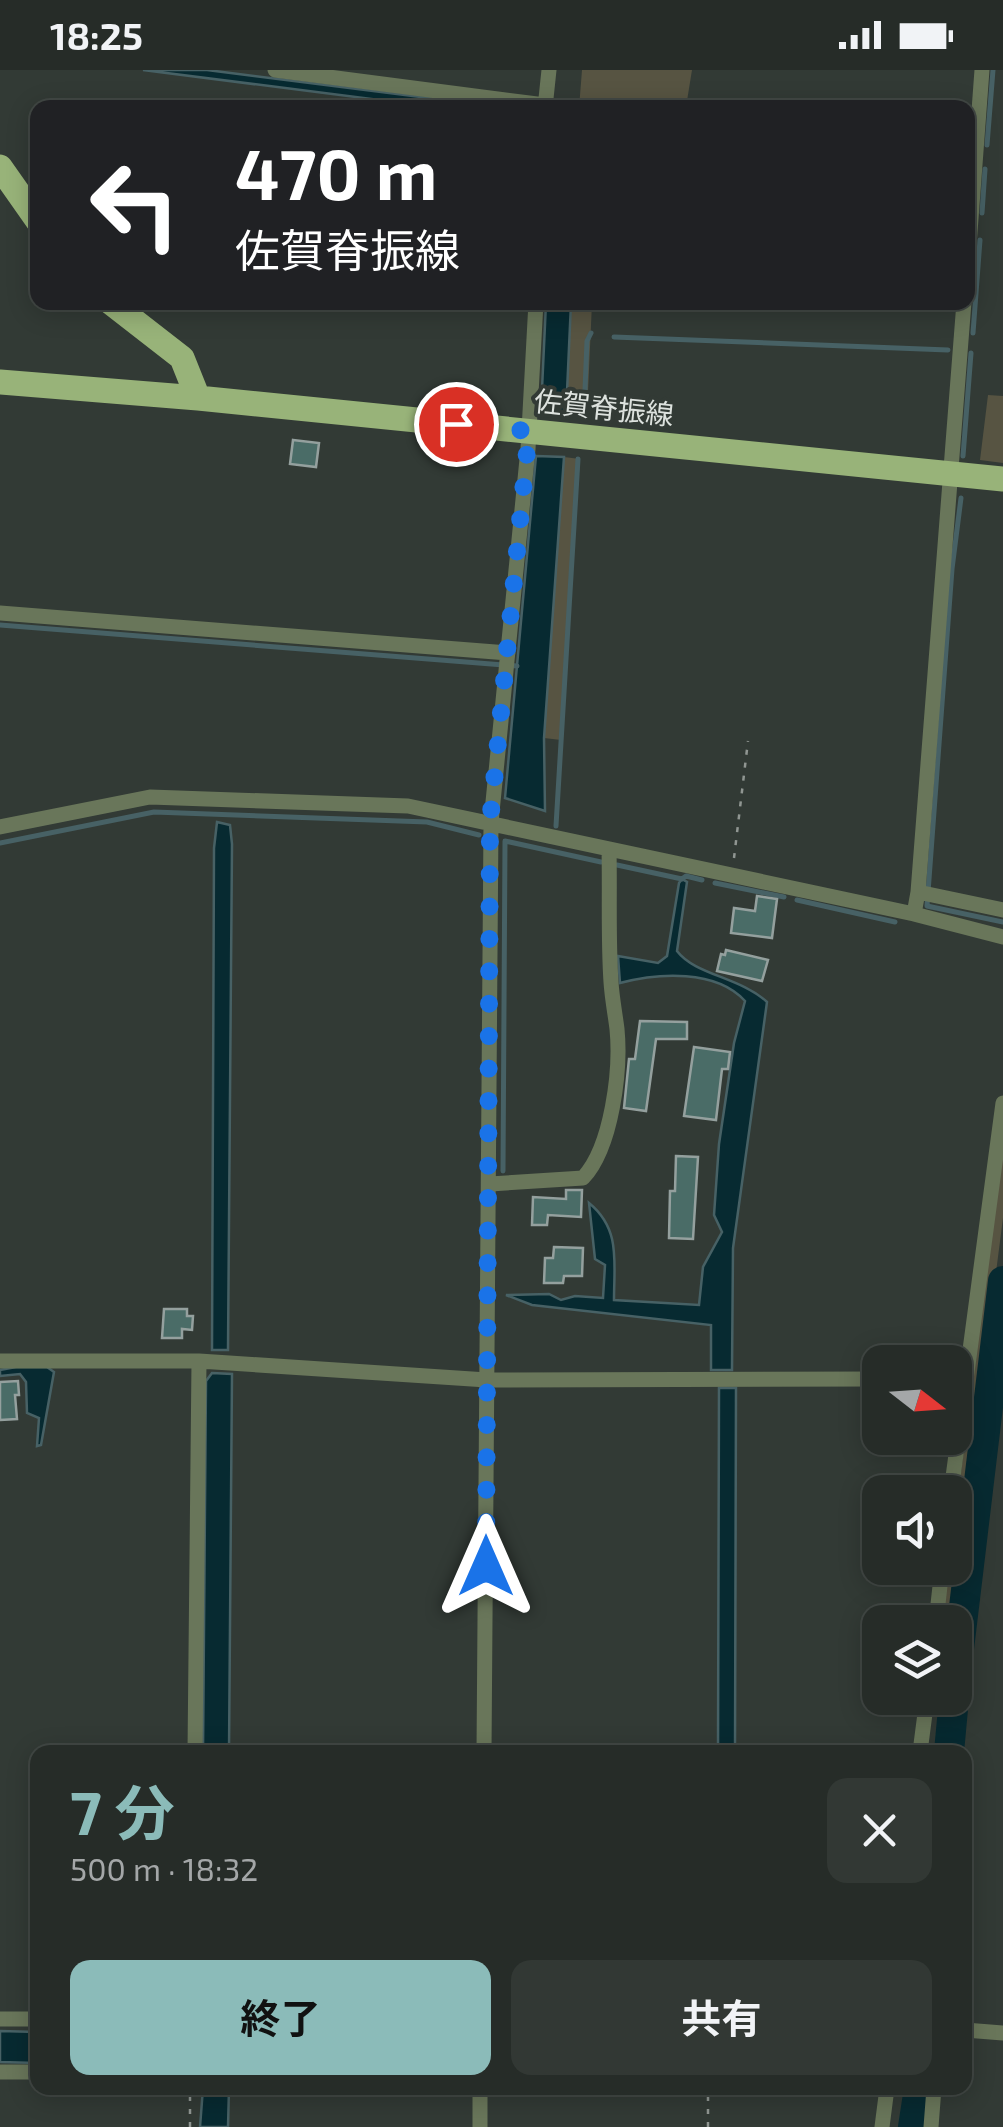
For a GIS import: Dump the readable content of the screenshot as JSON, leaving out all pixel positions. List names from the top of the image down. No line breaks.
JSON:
{"streets":{"main road":["佐賀脊振線"]},"north":"right","page":{"status":"18:25","turn":["470 m","佐賀脊振線"],"heading":["7 分","500 m · 18:32"],"buttons":["終了","共有"]}}
